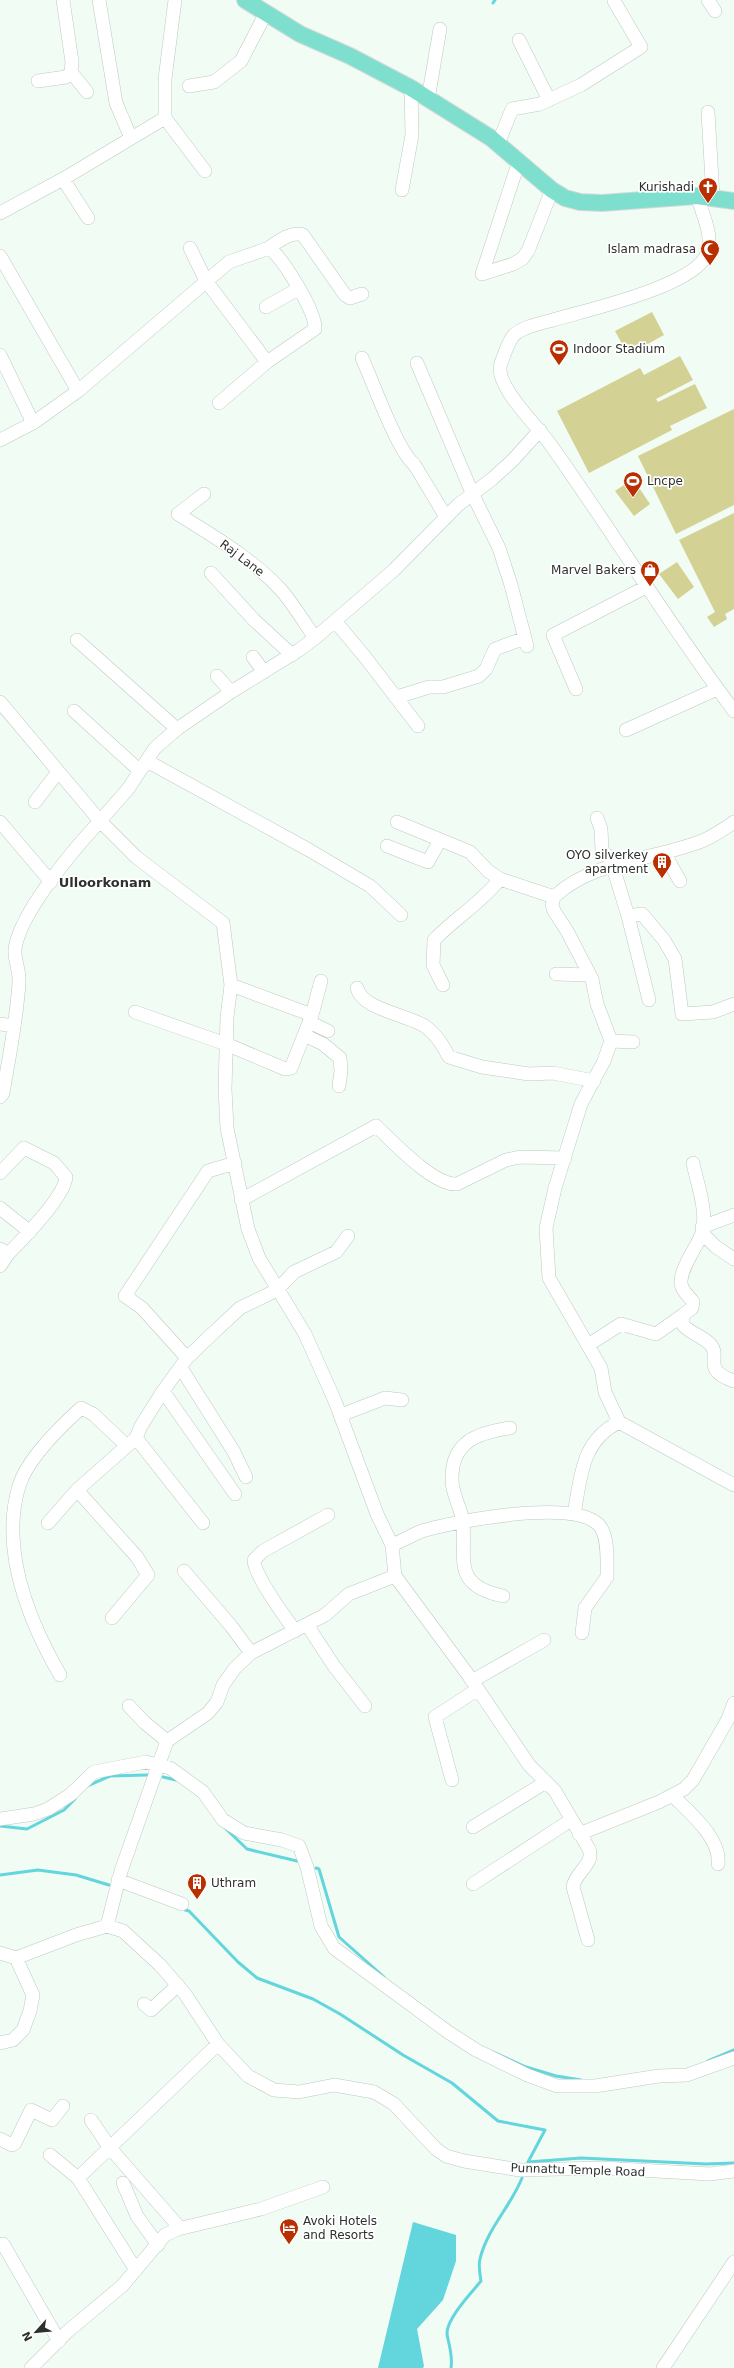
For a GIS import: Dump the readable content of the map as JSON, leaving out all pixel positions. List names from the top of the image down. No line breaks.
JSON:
{"streets":{"street":["Raj Lane","Punnattu Temple Road"]},"districts":["Ulloorkonam"],"places":{"church":["Kurishadi"],"mosque":["Islam madrasa"],"sports":["Indoor Stadium","Lncpe"],"shop":["Marvel Bakers"],"building":["OYO silverkey apartment","Uthram"],"hotel":["Avoki Hotels and Resorts"]},"north":"bottom left"}
